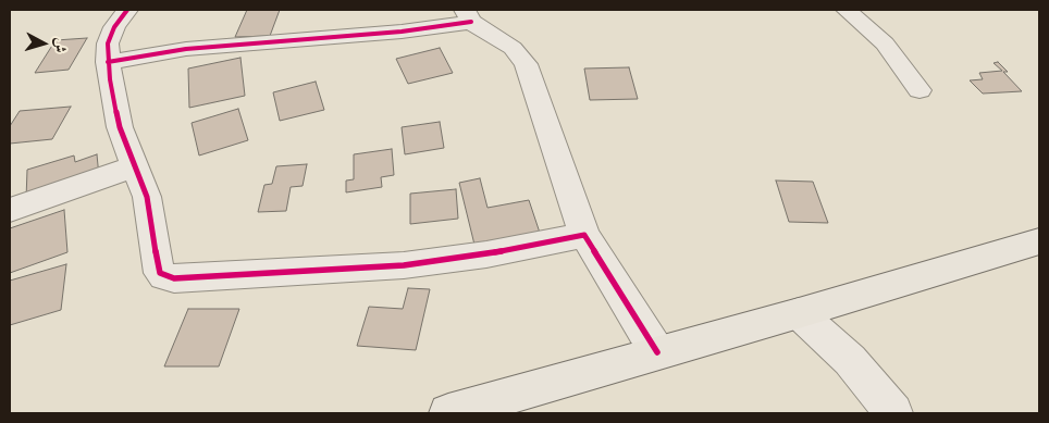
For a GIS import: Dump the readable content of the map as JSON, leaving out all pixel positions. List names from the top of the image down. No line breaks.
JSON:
{"north":"right"}
